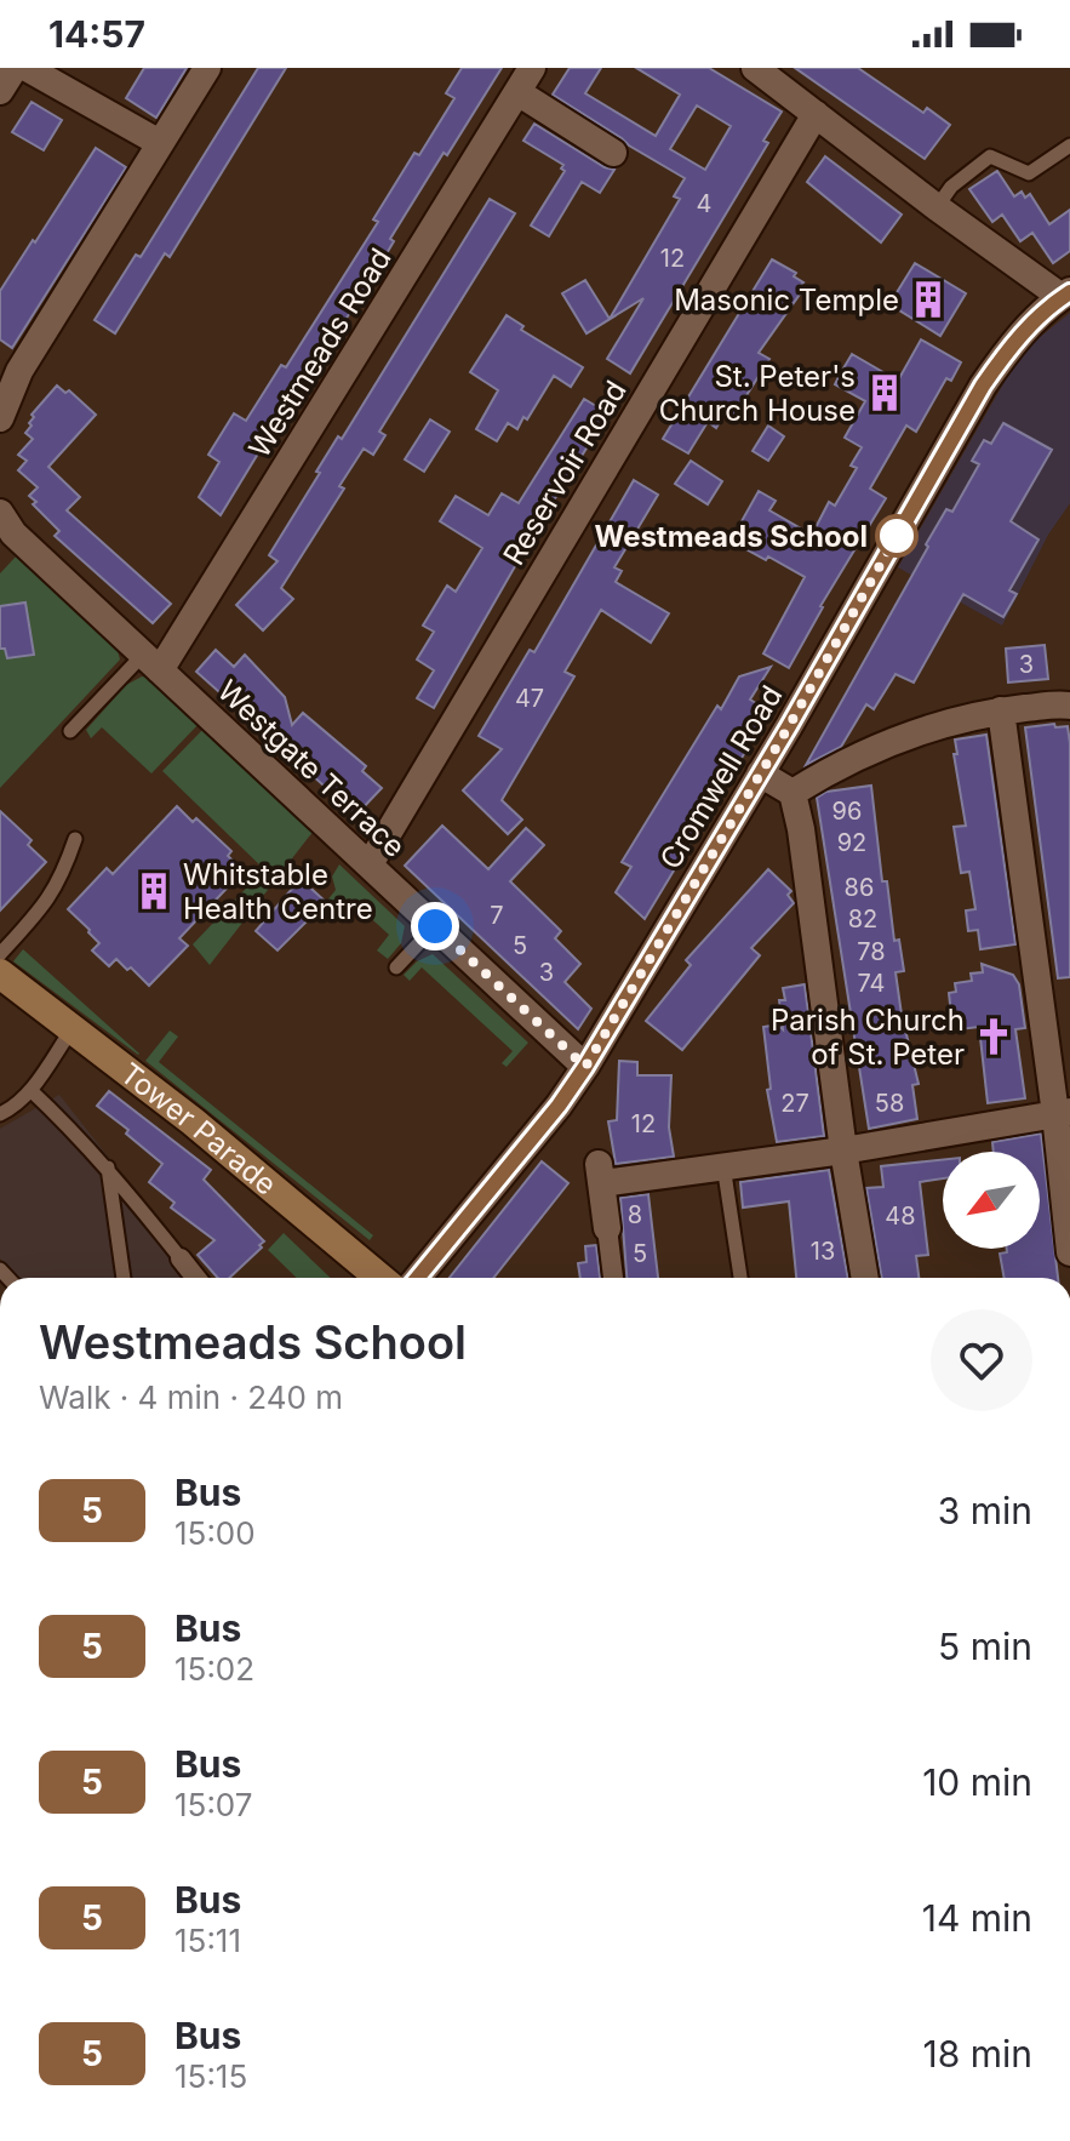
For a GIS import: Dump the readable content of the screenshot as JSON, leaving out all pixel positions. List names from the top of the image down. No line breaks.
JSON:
{"streets":{"main road":["Tower Parade"],"street":["Westmeads Road","Reservoir Road","Westgate Terrace","Cromwell Road"]},"crossings":[["Westmeads Road","Westgate Terrace"],["Reservoir Road","Westgate Terrace"],["Westgate Terrace","Cromwell Road"]],"places":{"building":["Masonic Temple","St. Peter's Church House","Whitstable Health Centre"],"other":["Westmeads School"],"church":["Parish Church of St. Peter"]},"lines":["bus line 5"],"house_numbers":["4","12","3","47","96","92","86","7","82","5","78","3","74","27","58","12","8","48","13","5"],"north":"bottom left","page":{"status":"14:57","heading":["Westmeads School","Walk · 4 min · 240 m"],"list":[{"mark":"5","name":"Bus","note":"15:00","value":"3 min"},{"mark":"5","name":"Bus","note":"15:02","value":"5 min"},{"mark":"5","name":"Bus","note":"15:07","value":"10 min"},{"mark":"5","name":"Bus","note":"15:11","value":"14 min"},{"mark":"5","name":"Bus","note":"15:15","value":"18 min"}]}}
